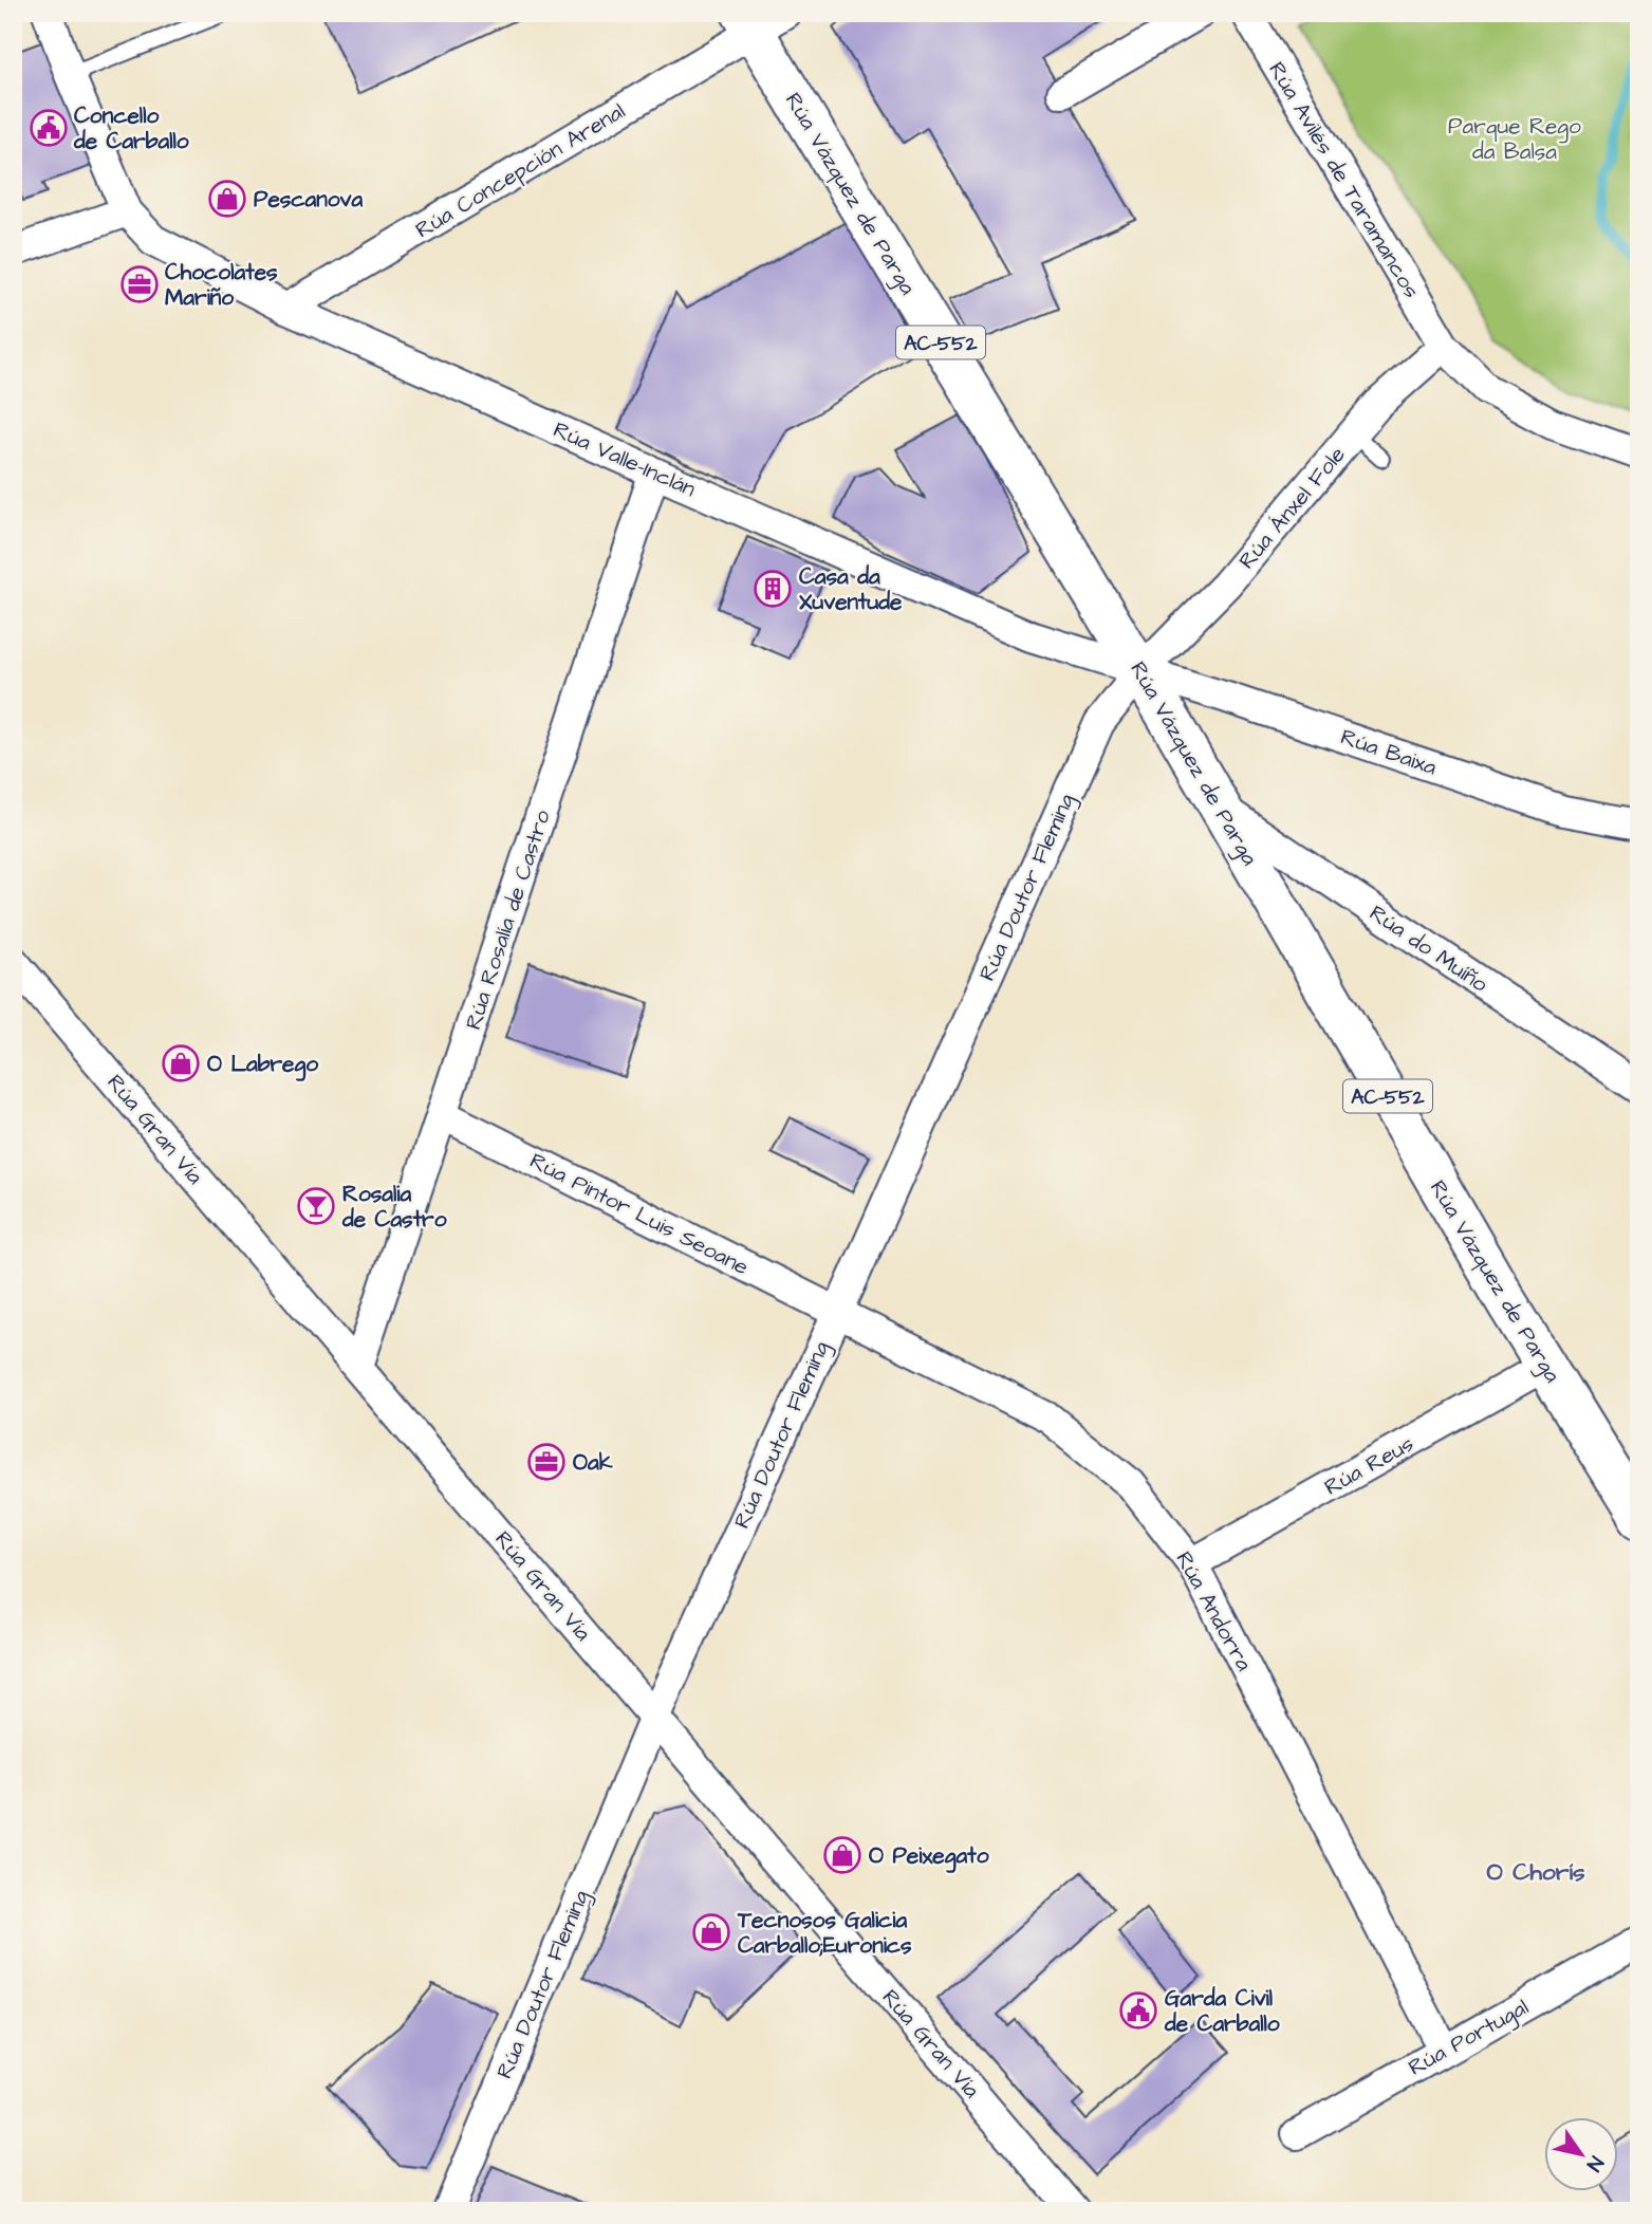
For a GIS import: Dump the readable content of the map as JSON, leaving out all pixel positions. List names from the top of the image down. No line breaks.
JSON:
{"streets":{"main road":["Rúa Vázquez de Parga","AC-552"],"street":["Rúa Concepción Arenal","Rúa Avilés de Taramancos","Rúa Valle-Inclán","Rúa Ánxel Fole","Rúa Baixa","Rúa Doutor Fleming","Rúa Rosalía de Castro","Rúa do Muíño","Rúa Gran Vía","Rúa Pintor Luis Seoane","Rúa Reus","Rúa Andorra","Rúa Portugal"]},"crossings":[["Rúa Concepción Arenal","Rúa Vázquez de Parga"],["Rúa Concepción Arenal","Rúa Valle-Inclán"],["Rúa Avilés de Taramancos","Rúa Ánxel Fole"],["Rúa Vázquez de Parga","Rúa Valle-Inclán"],["Rúa Vázquez de Parga","Rúa Ánxel Fole"],["Rúa Vázquez de Parga","Rúa Baixa"],["Rúa Vázquez de Parga","Rúa Doutor Fleming"],["Rúa Vázquez de Parga","Rúa do Muíño"],["Rúa Vázquez de Parga","Rúa Reus"],["Rúa Valle-Inclán","Rúa Ánxel Fole"],["Rúa Valle-Inclán","Rúa Baixa"],["Rúa Valle-Inclán","Rúa Doutor Fleming"],["Rúa Valle-Inclán","Rúa Rosalía de Castro"],["Rúa Ánxel Fole","Rúa Baixa"],["Rúa Ánxel Fole","Rúa Doutor Fleming"],["Rúa Baixa","Rúa Doutor Fleming"],["Rúa Doutor Fleming","Rúa Gran Vía"],["Rúa Doutor Fleming","Rúa Pintor Luis Seoane"],["Rúa Doutor Fleming","Rúa Andorra"],["Rúa Rosalía de Castro","Rúa Gran Vía"],["Rúa Rosalía de Castro","Rúa Pintor Luis Seoane"],["Rúa Pintor Luis Seoane","Rúa Andorra"],["Rúa Reus","Rúa Andorra"],["Rúa Andorra","Rúa Portugal"]],"districts":["O Chorís"],"parks":["Parque Rego da Balsa"],"places":{"public building":["Concello de Carballo","Garda Civil de Carballo"],"shop":["Pescanova","O Labrego","O Peixegato","Tecnosos Galicia Carballo;Euronics"],"office":["Chocolates Mariño","Oak"],"building":["Casa da Xuventude"],"bar":["Rosalia de Castro"]},"north":"bottom right"}
